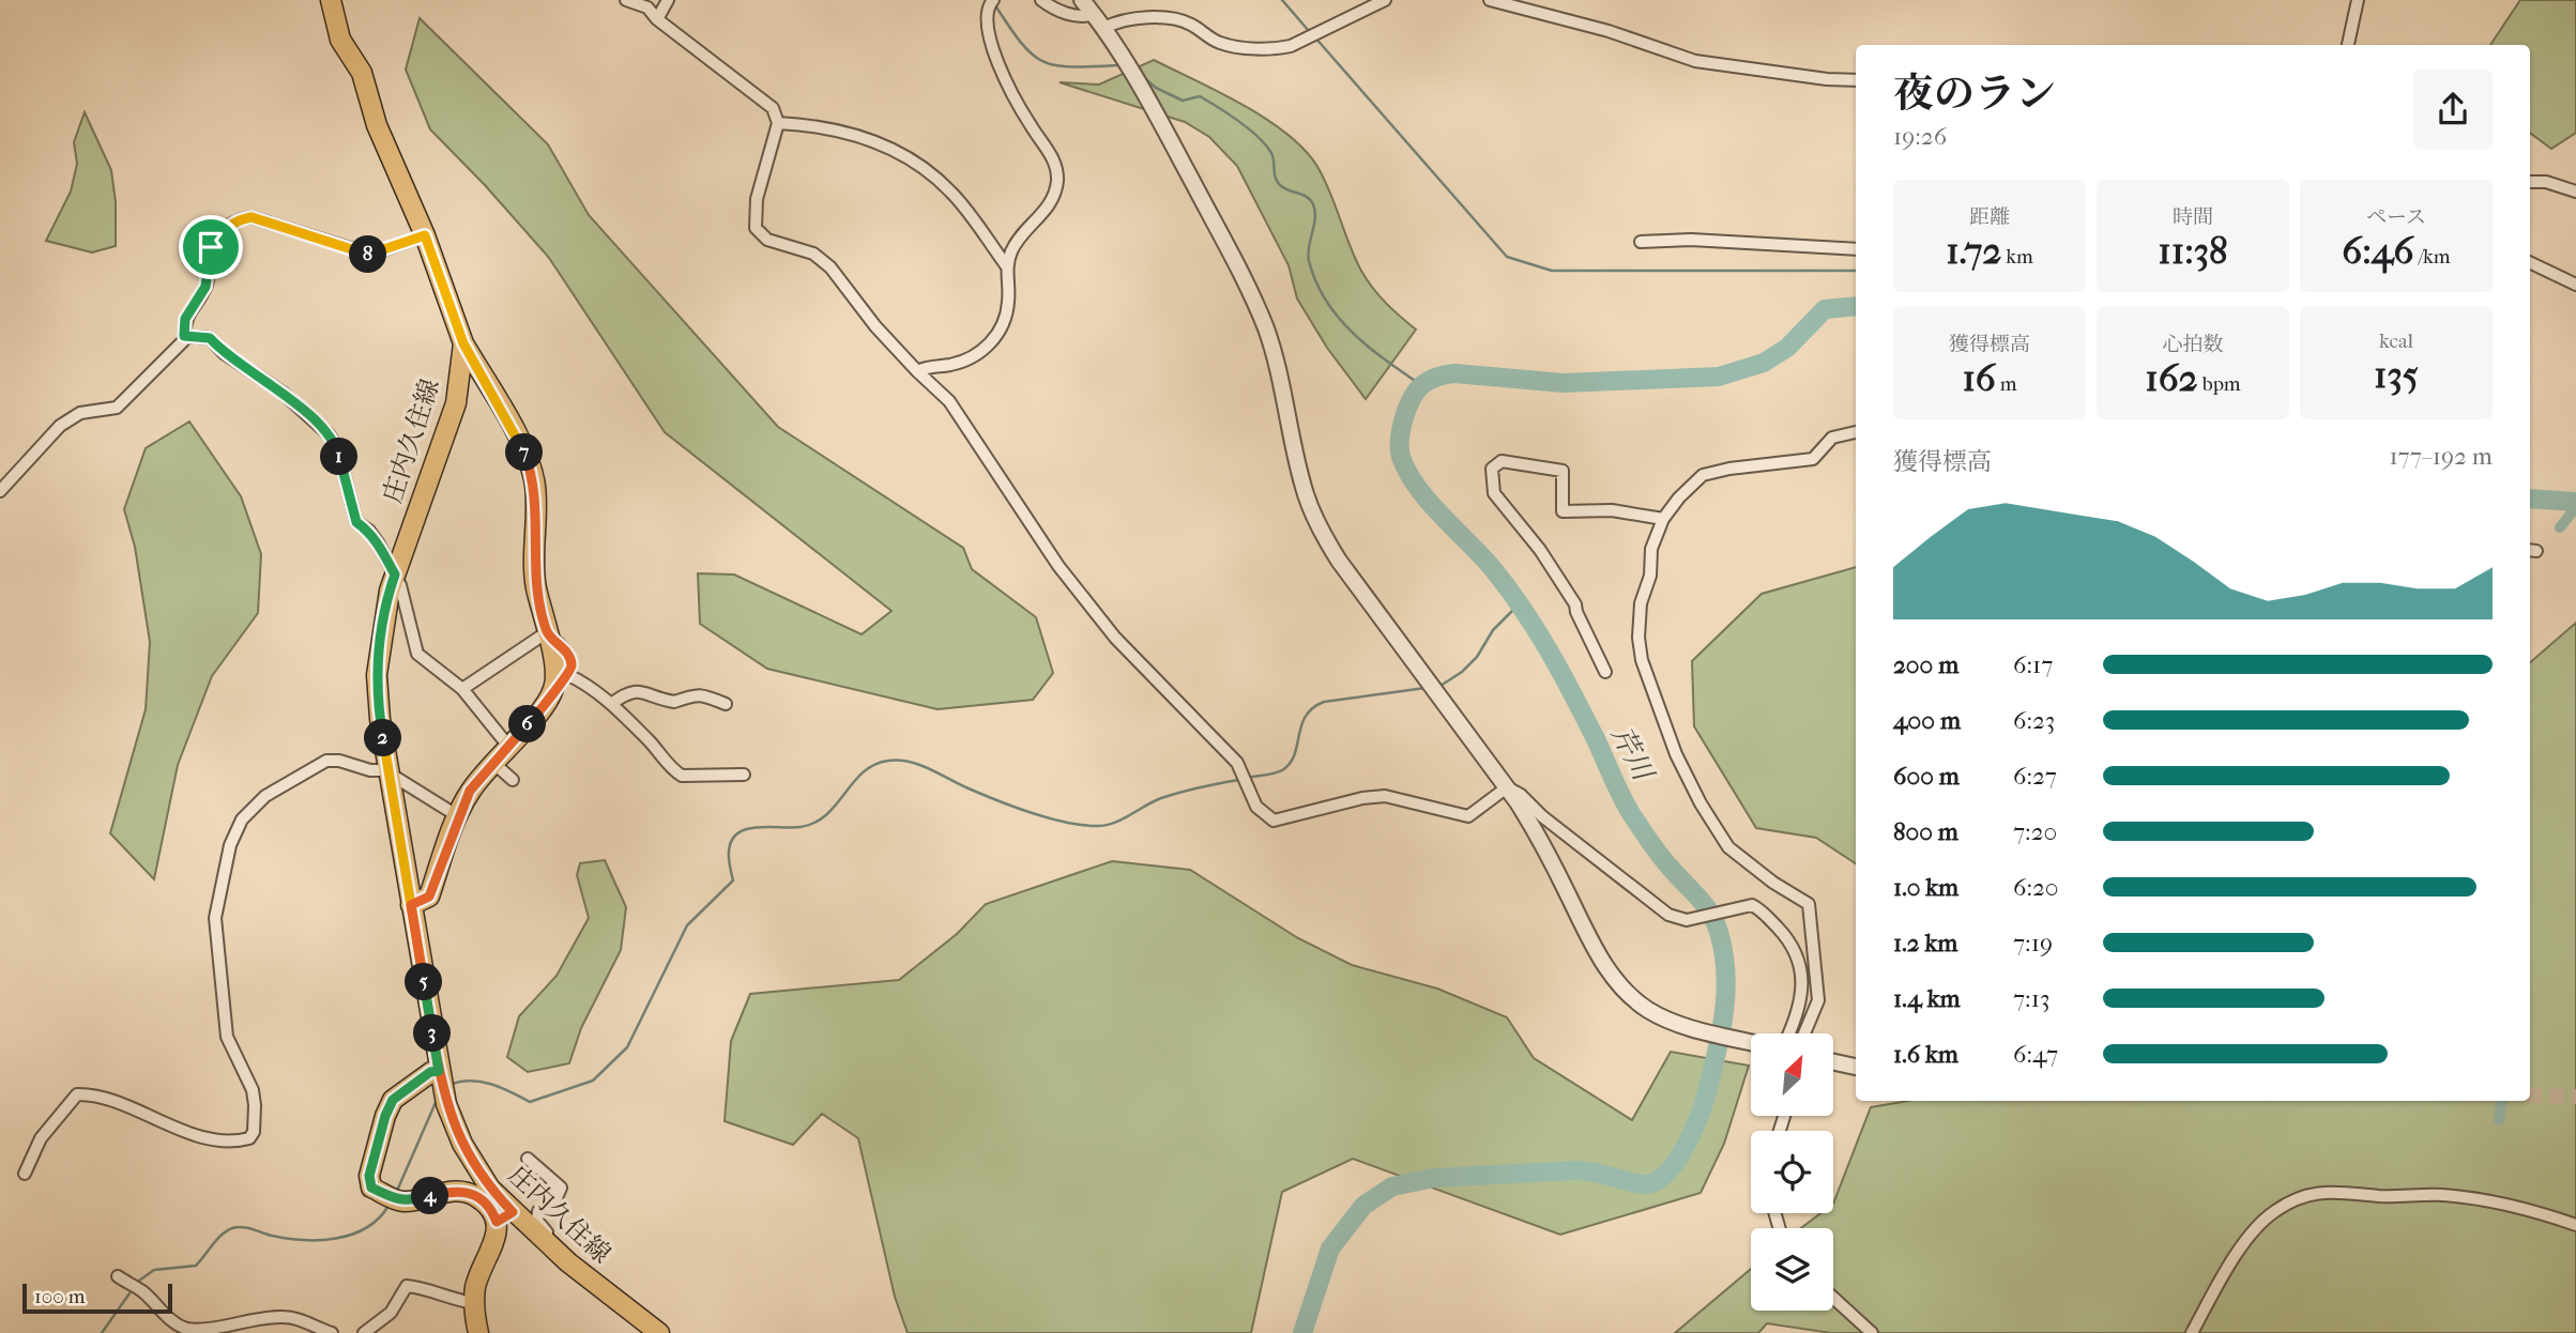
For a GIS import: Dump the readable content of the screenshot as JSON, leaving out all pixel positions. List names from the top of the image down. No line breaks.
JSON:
{"streets":{"main road":["庄内久住線"]},"water":["芹川"],"scale_bar":"100 m","north":"top right","page":{"heading":["夜のラン","19:26"],"stats":[["距離","1.72 km"],["時間","11:38"],["ペース","6:46 /km"],["獲得標高","16 m"],["心拍数","162 bpm"],["kcal","135"]],"pins":["8","7","1","6","2","5","3","4"],"chart":["獲得標高","177–192 m"],"list":[{"name":"200 m","note":"6:17"},{"name":"400 m","note":"6:23"},{"name":"600 m","note":"6:27"},{"name":"800 m","note":"7:20"},{"name":"1.0 km","note":"6:20"},{"name":"1.2 km","note":"7:19"},{"name":"1.4 km","note":"7:13"},{"name":"1.6 km","note":"6:47"}],"scale":"100 m"}}
